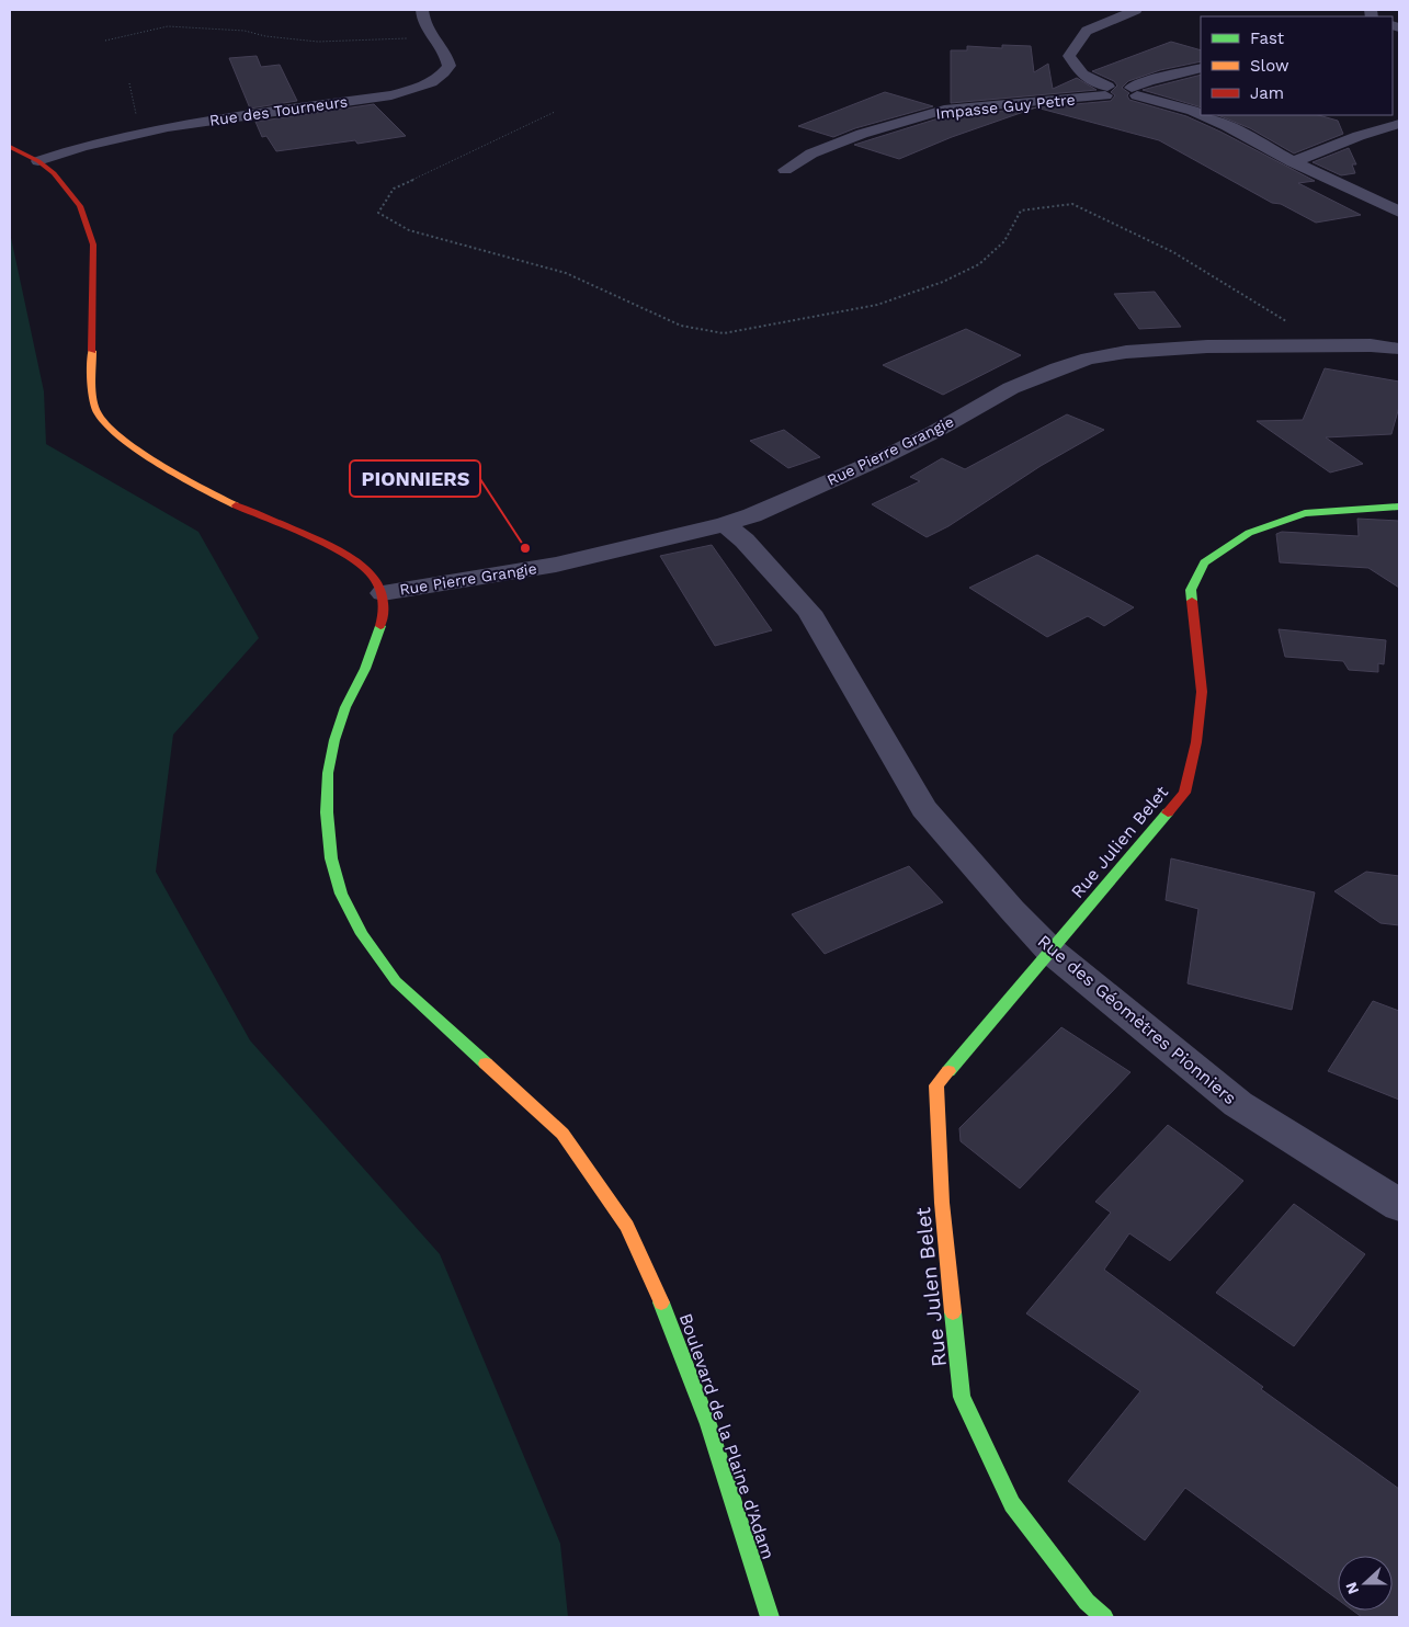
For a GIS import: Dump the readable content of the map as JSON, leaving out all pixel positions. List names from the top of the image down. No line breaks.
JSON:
{"streets":{"street":["Impasse Guy Petre","Rue des Tourneurs","Rue Pierre Grangie","Rue Julien Belet","Rue des Géomètres Pionniers","Rue Julen Belet","Boulevard de la Plaine d'Adam"]},"crossings":[["Rue Pierre Grangie","Rue des Géomètres Pionniers"],["Rue Pierre Grangie","Boulevard de la Plaine d'Adam"],["Rue Julien Belet","Rue des Géomètres Pionniers"],["Rue Julien Belet","Rue Julen Belet"],["Rue des Géomètres Pionniers","Rue Julen Belet"]],"places":["PIONNIERS"],"legend":["Fast","Slow","Jam"],"north":"left"}
